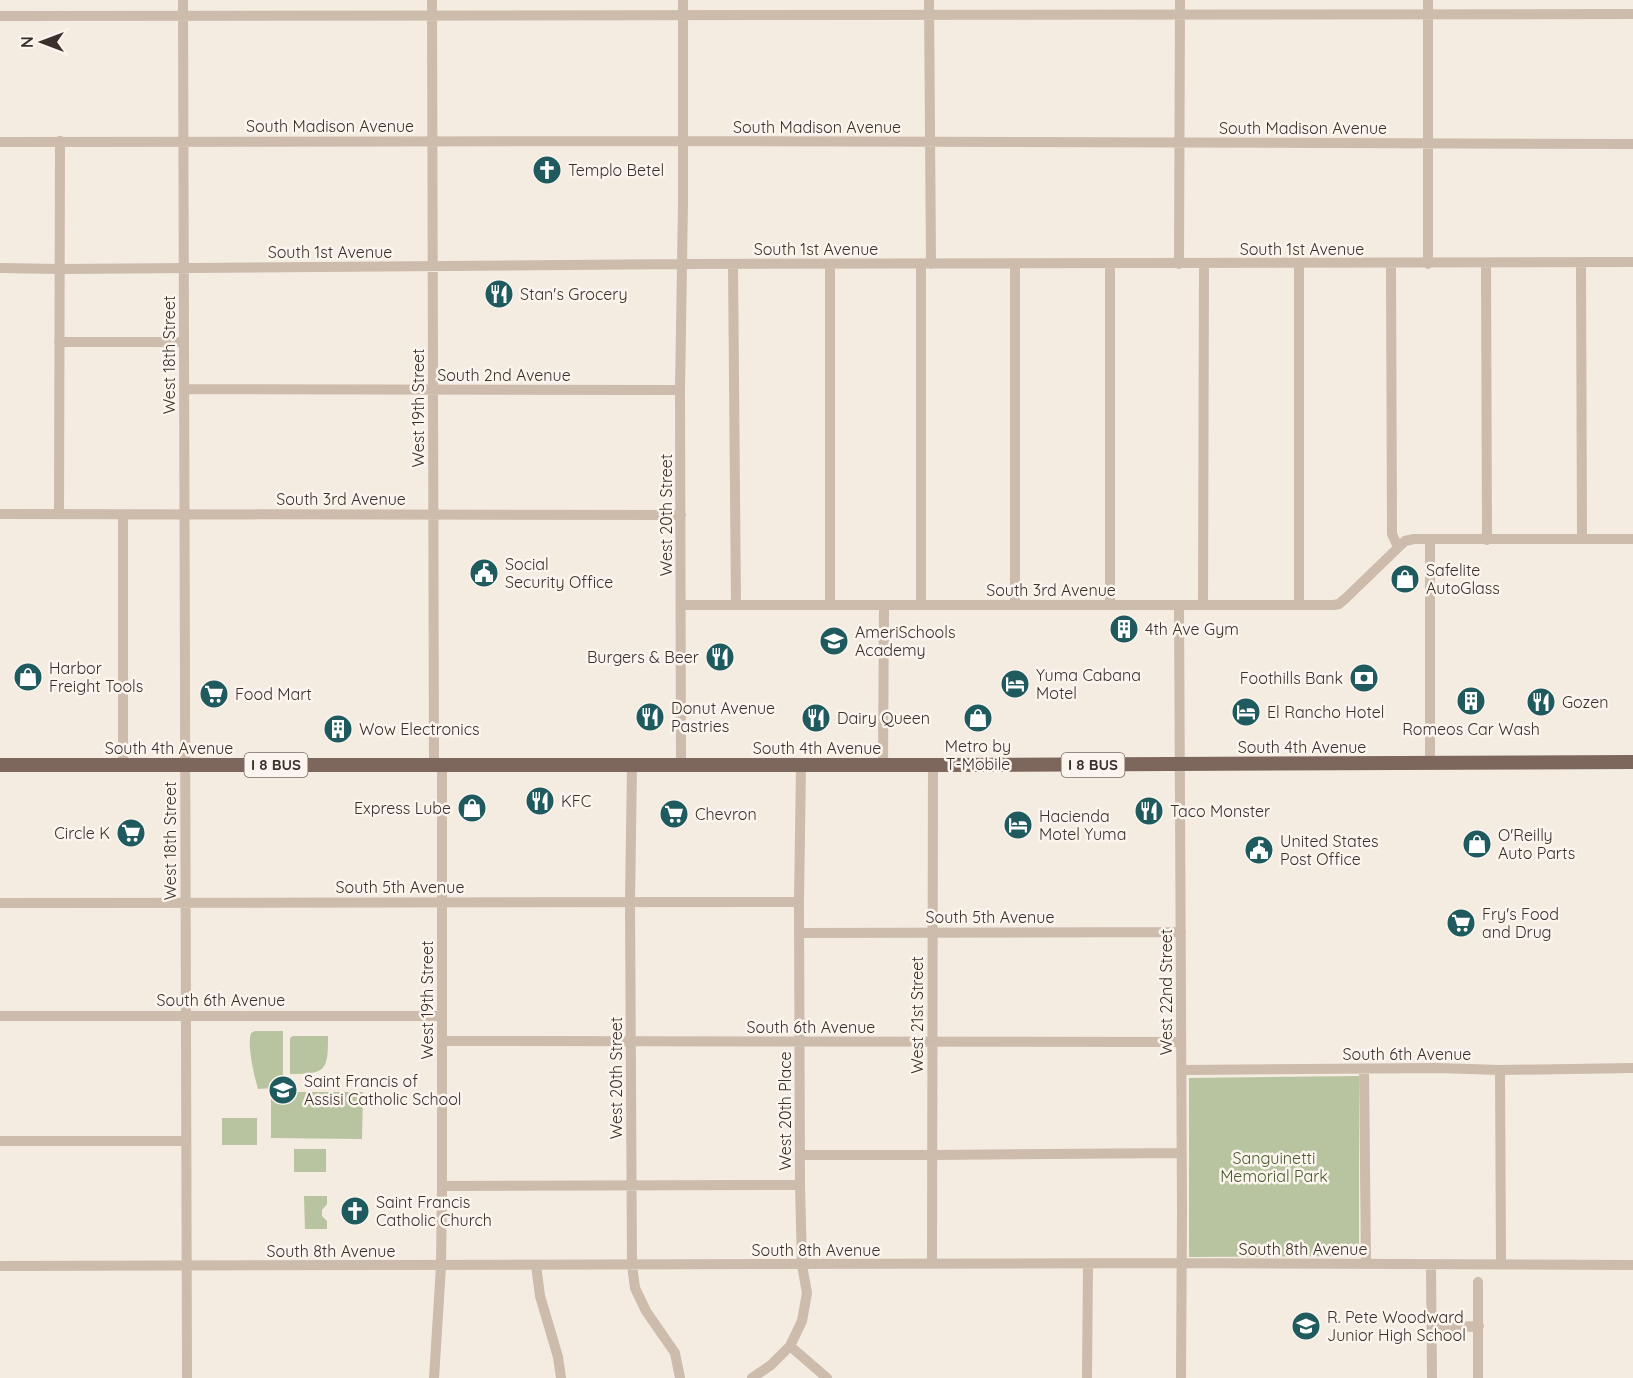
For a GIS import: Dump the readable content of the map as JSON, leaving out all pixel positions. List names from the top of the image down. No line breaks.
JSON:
{"streets":{"main road":["South 4th Avenue","I 8 BUS"],"street":["South Madison Avenue","South 1st Avenue","West 18th Street","South 2nd Avenue","West 19th Street","South 3rd Avenue","West 20th Street","South 5th Avenue","West 22nd Street","South 6th Avenue","West 21st Street","West 20th Place","South 8th Avenue"]},"crossings":[["South Madison Avenue","West 18th Street"],["South Madison Avenue","West 19th Street"],["South Madison Avenue","West 20th Street"],["South 1st Avenue","West 18th Street"],["South 1st Avenue","West 19th Street"],["South 1st Avenue","West 20th Street"],["West 18th Street","South 2nd Avenue"],["West 18th Street","South 3rd Avenue"],["West 18th Street","South 4th Avenue"],["West 18th Street","South 5th Avenue"],["West 18th Street","South 6th Avenue"],["West 18th Street","South 8th Avenue"],["South 2nd Avenue","West 19th Street"],["South 2nd Avenue","West 20th Street"],["West 19th Street","South 3rd Avenue"],["West 19th Street","South 4th Avenue"],["West 19th Street","South 5th Avenue"],["West 19th Street","South 6th Avenue"],["West 19th Street","South 8th Avenue"],["South 3rd Avenue","West 20th Street"],["South 3rd Avenue","West 22nd Street"],["West 20th Street","South 4th Avenue"],["West 20th Street","South 5th Avenue"],["West 20th Street","South 6th Avenue"],["West 20th Street","South 8th Avenue"],["South 4th Avenue","West 22nd Street"],["South 4th Avenue","West 21st Street"],["South 4th Avenue","West 20th Place"],["South 5th Avenue","West 22nd Street"],["South 5th Avenue","West 21st Street"],["South 5th Avenue","West 20th Place"],["West 22nd Street","South 6th Avenue"],["West 22nd Street","South 8th Avenue"],["South 6th Avenue","West 21st Street"],["South 6th Avenue","West 20th Place"],["West 21st Street","South 8th Avenue"],["West 20th Place","South 8th Avenue"]],"parks":["Sanguinetti Memorial Park"],"places":{"church":["Templo Betel","Saint Francis Catholic Church"],"restaurant":["Stan's Grocery","Burgers & Beer","Gozen","Donut Avenue Pastries","Dairy Queen","KFC","Taco Monster"],"public building":["Social Security Office","United States Post Office"],"shop":["Safelite AutoGlass","Harbor Freight Tools","Metro by T-Mobile","Express Lube","O'Reilly Auto Parts"],"building":["4th Ave Gym","Romeos Car Wash","Wow Electronics"],"school or university":["AmeriSchools Academy","Saint Francis of Assisi Catholic School","R. Pete Woodward Junior High School"],"bank":["Foothills Bank"],"hotel":["Yuma Cabana Motel","El Rancho Hotel","Hacienda Motel Yuma"],"supermarket":["Food Mart","Chevron","Circle K","Fry's Food and Drug"]},"north":"left"}
